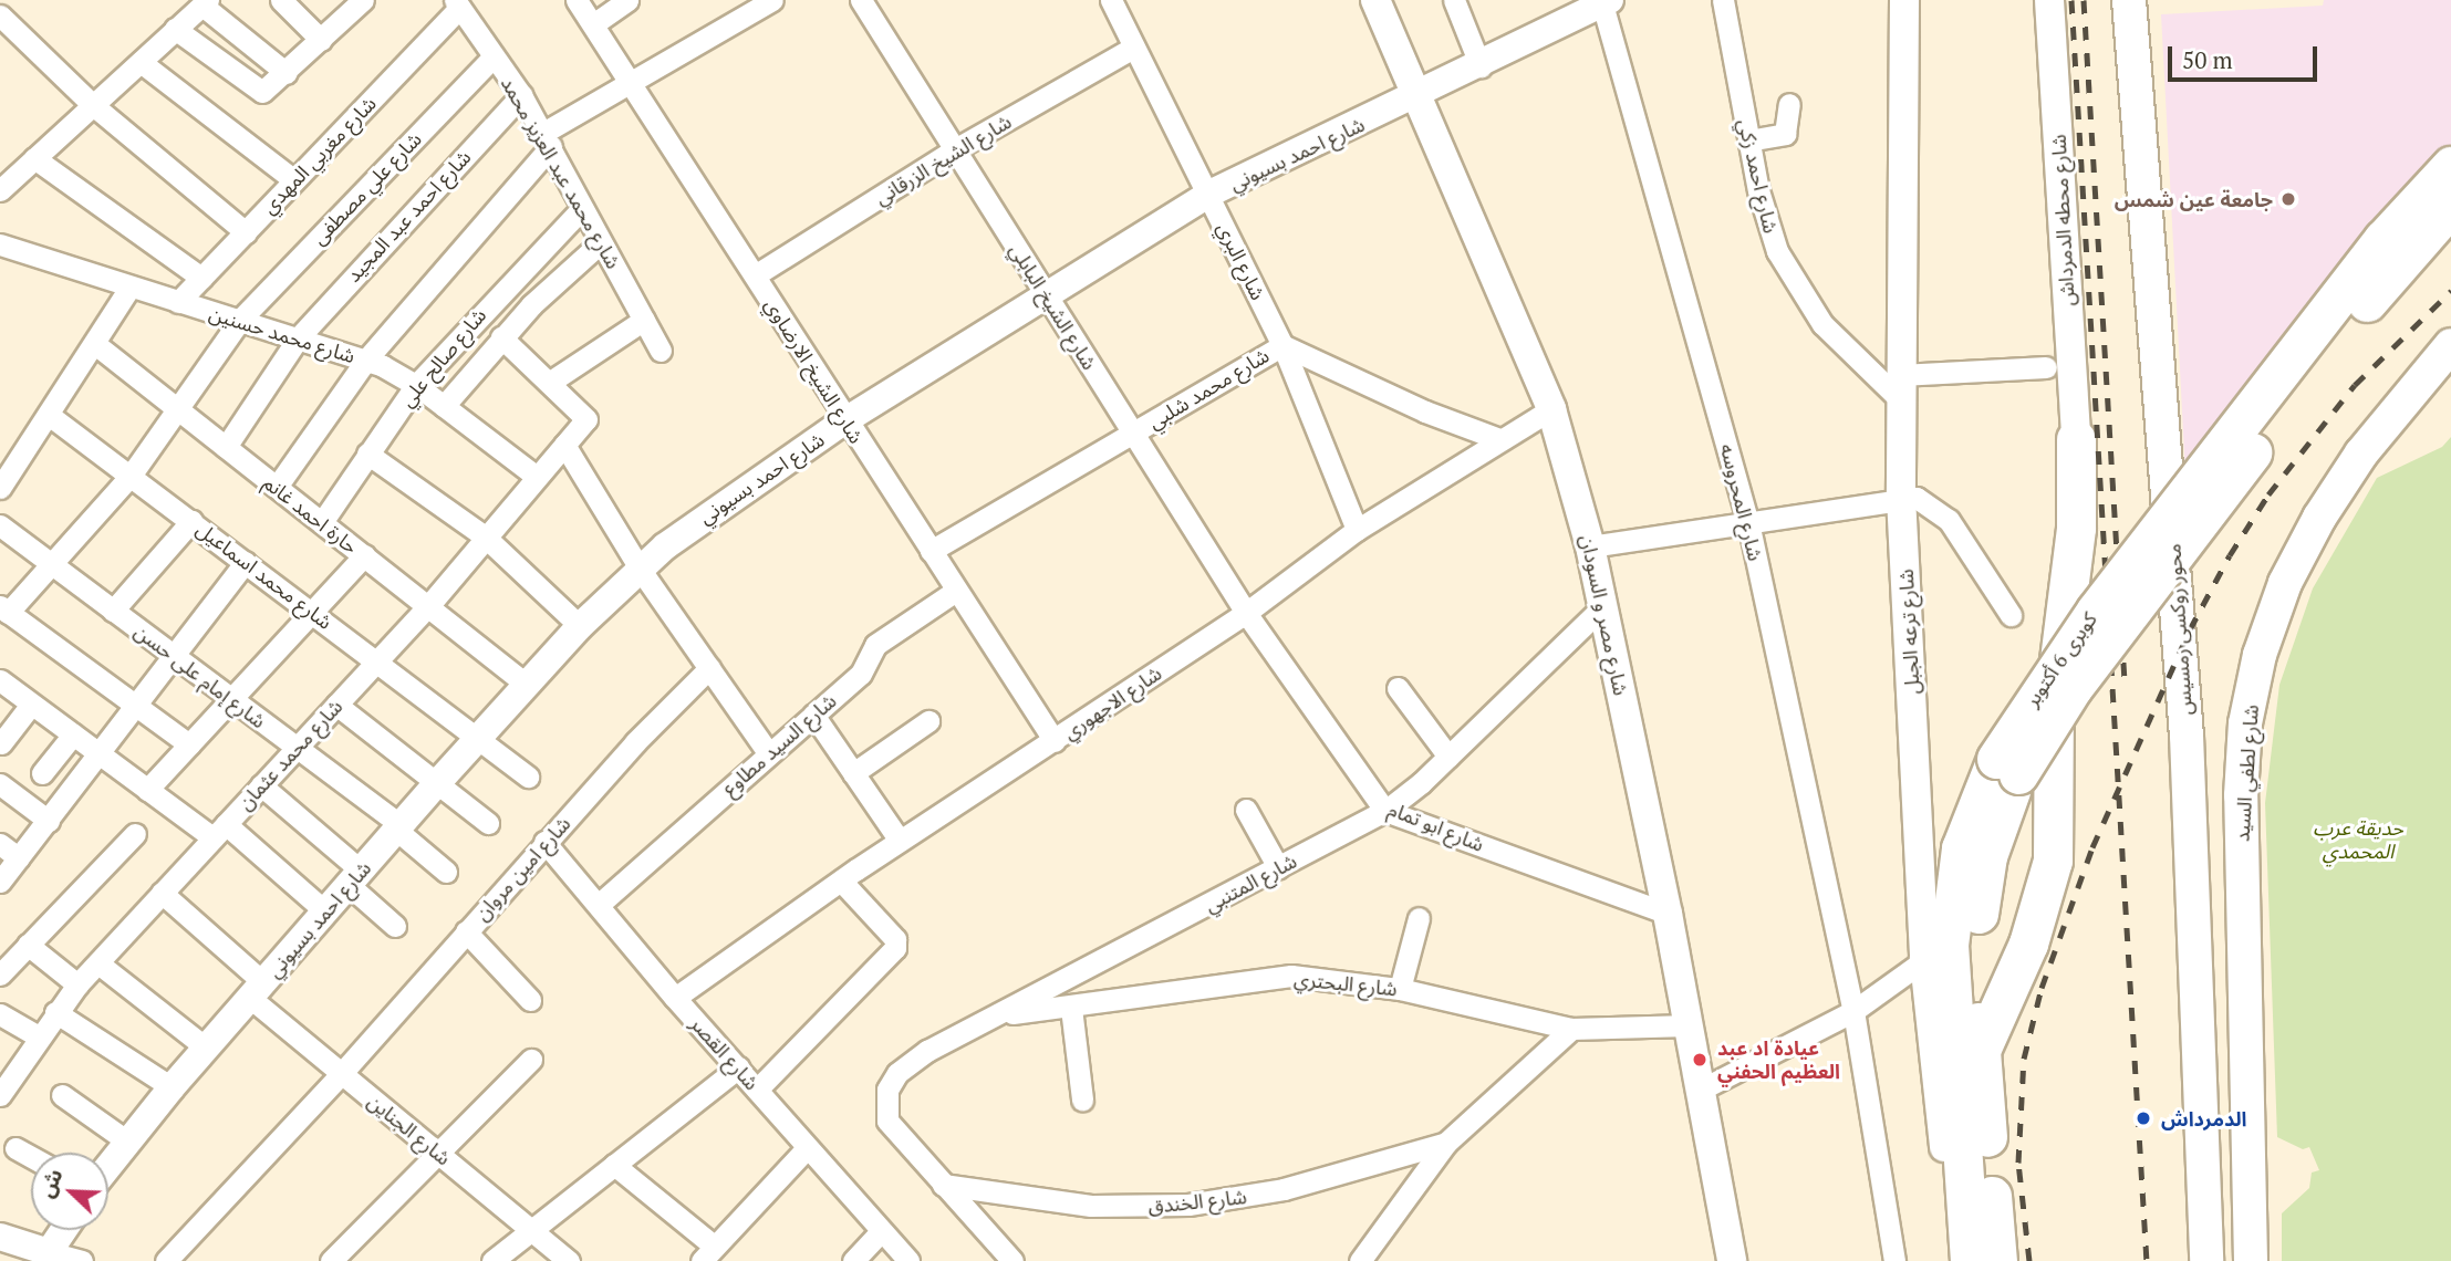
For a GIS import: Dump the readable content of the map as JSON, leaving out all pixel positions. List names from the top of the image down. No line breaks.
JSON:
{"streets":{"highway":["كوبرى 6 أكتوبر"],"main road":["شارع محطه الدمرداش","شارع مصر و السودان","محور روكسى رمسيس","شارع ترعه الجبل","شارع لطفي السيد"],"street":["شارع احمد بسيوني","شارع مغربي المهدي","شارع الشيخ الزرقاني","شارع محمد عبد العزيز محمد","شارع احمد زكي","شارع علي مصطفى","شارع احمد عبد المجيد","شارع البري","شارع الشيخ البابلي","شارع محمد حسنين","شارع صالح علي","شارع الشيخ الارضاوي","شارع محمد شلبي","شارع المحروسه","حارة احمد غانم","شارع محمد اسماعيل","شارع إمام على حسن","شارع الاجهوري","شارع السيد مطاوع","شارع محمد عثمان","شارع ابو تمام","شارع امين مروان","شارع المتنبي","شارع البحتري","شارع القصر","شارع الجناين","شارع الخندق"]},"crossings":[["شارع احمد بسيوني","شارع البري"],["شارع احمد بسيوني","شارع الشيخ البابلي"],["شارع احمد بسيوني","شارع الشيخ الارضاوي"],["شارع احمد بسيوني","شارع المحروسه"],["شارع احمد بسيوني","حارة احمد غانم"],["شارع احمد بسيوني","شارع محمد اسماعيل"],["شارع احمد بسيوني","شارع مصر و السودان"],["شارع احمد بسيوني","شارع إمام على حسن"],["شارع احمد بسيوني","شارع الجناين"],["شارع مغربي المهدي","شارع محمد عبد العزيز محمد"],["شارع مغربي المهدي","شارع محمد حسنين"],["شارع الشيخ الزرقاني","شارع البري"],["شارع الشيخ الزرقاني","شارع الشيخ البابلي"],["شارع الشيخ الزرقاني","شارع الشيخ الارضاوي"],["شارع محمد عبد العزيز محمد","شارع علي مصطفى"],["شارع محمد عبد العزيز محمد","شارع احمد عبد المجيد"],["شارع محمد عبد العزيز محمد","شارع صالح علي"],["شارع احمد زكي","شارع ترعه الجبل"],["شارع علي مصطفى","شارع محمد حسنين"],["شارع علي مصطفى","حارة احمد غانم"],["شارع علي مصطفى","شارع محمد اسماعيل"],["شارع علي مصطفى","شارع إمام على حسن"],["شارع احمد عبد المجيد","شارع محمد حسنين"],["شارع احمد عبد المجيد","حارة احمد غانم"],["شارع البري","شارع محمد شلبي"],["شارع البري","شارع الاجهوري"],["شارع الشيخ البابلي","شارع محمد شلبي"],["شارع الشيخ البابلي","شارع الاجهوري"],["شارع الشيخ البابلي","شارع ابو تمام"],["شارع محمد حسنين","شارع صالح علي"],["شارع محمد حسنين","شارع محمد عثمان"],["شارع صالح علي","حارة احمد غانم"],["شارع الشيخ الارضاوي","شارع محمد شلبي"],["شارع الشيخ الارضاوي","شارع الاجهوري"],["شارع الشيخ الارضاوي","شارع السيد مطاوع"],["شارع محمد شلبي","شارع الاجهوري"],["حارة احمد غانم","شارع محمد عثمان"],["شارع محمد اسماعيل","شارع محمد عثمان"],["شارع مصر و السودان","شارع الاجهوري"],["شارع مصر و السودان","شارع ابو تمام"],["شارع مصر و السودان","شارع المتنبي"],["شارع مصر و السودان","شارع البحتري"],["شارع إمام على حسن","شارع محمد عثمان"],["شارع الاجهوري","شارع ابو تمام"],["شارع الاجهوري","شارع القصر"],["شارع السيد مطاوع","شارع القصر"],["شارع محمد عثمان","شارع الجناين"],["شارع ابو تمام","شارع المتنبي"],["شارع امين مروان","شارع القصر"],["شارع امين مروان","شارع الجناين"],["شارع المتنبي","شارع البحتري"],["شارع المتنبي","شارع الخندق"]],"parks":["حديقة عرب المحمدي"],"places":["جامعة عين شمس","عيادة اد عبد العظيم الحفني","الدمرداش"],"scale_bar":"50 m","north":"top left"}
